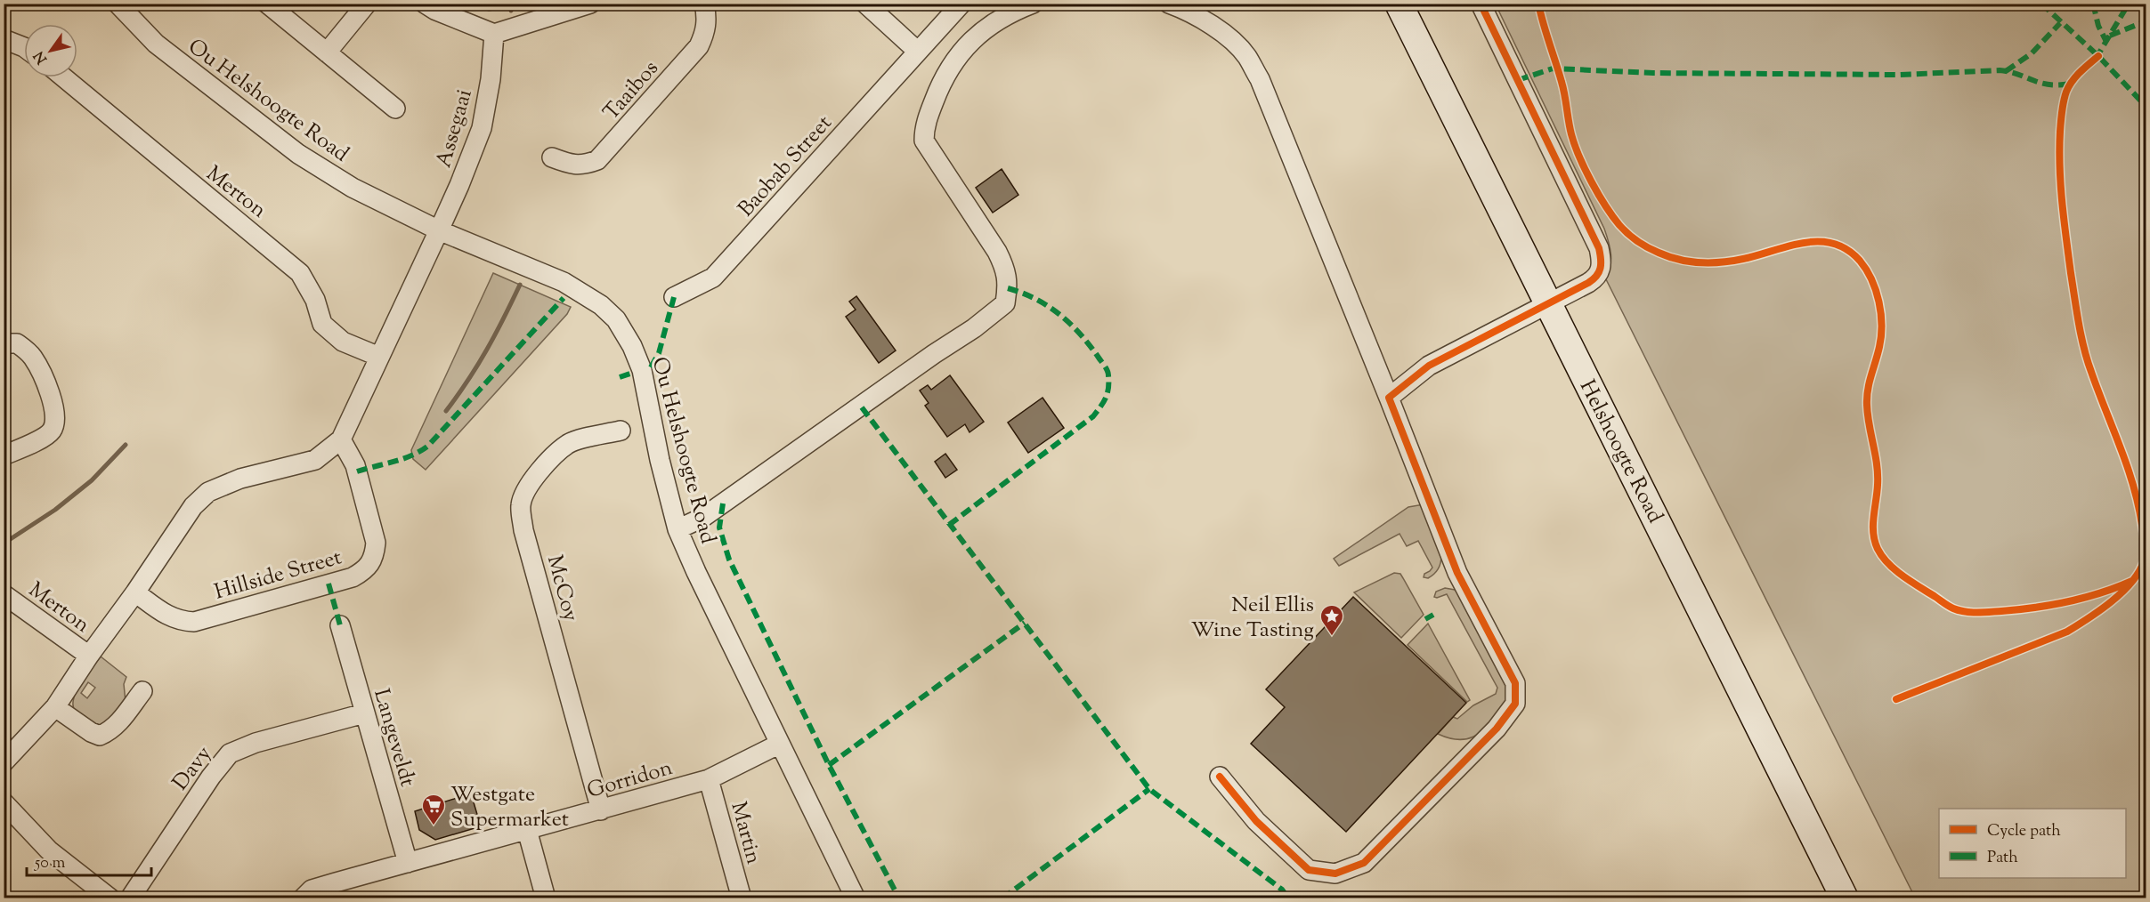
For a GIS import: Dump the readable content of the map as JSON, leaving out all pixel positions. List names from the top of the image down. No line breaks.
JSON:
{"streets":{"main road":["Helshoogte Road"],"street":["Taaibos","Ou Helshoogte Road","Assegaai","Baobab Street","Merton","Hillside Street","McCoy","Langeveldt","Davy","Gorridon","Martin"]},"crossings":[["Ou Helshoogte Road","Assegaai"],["Ou Helshoogte Road","Gorridon"],["McCoy","Gorridon"],["Langeveldt","Davy"],["Langeveldt","Gorridon"],["Gorridon","Martin"]],"places":{"place":["Neil Ellis Wine Tasting"],"supermarket":["Westgate Supermarket"]},"legend":["Cycle path","Path"],"scale_bar":"50 m","north":"bottom left"}
